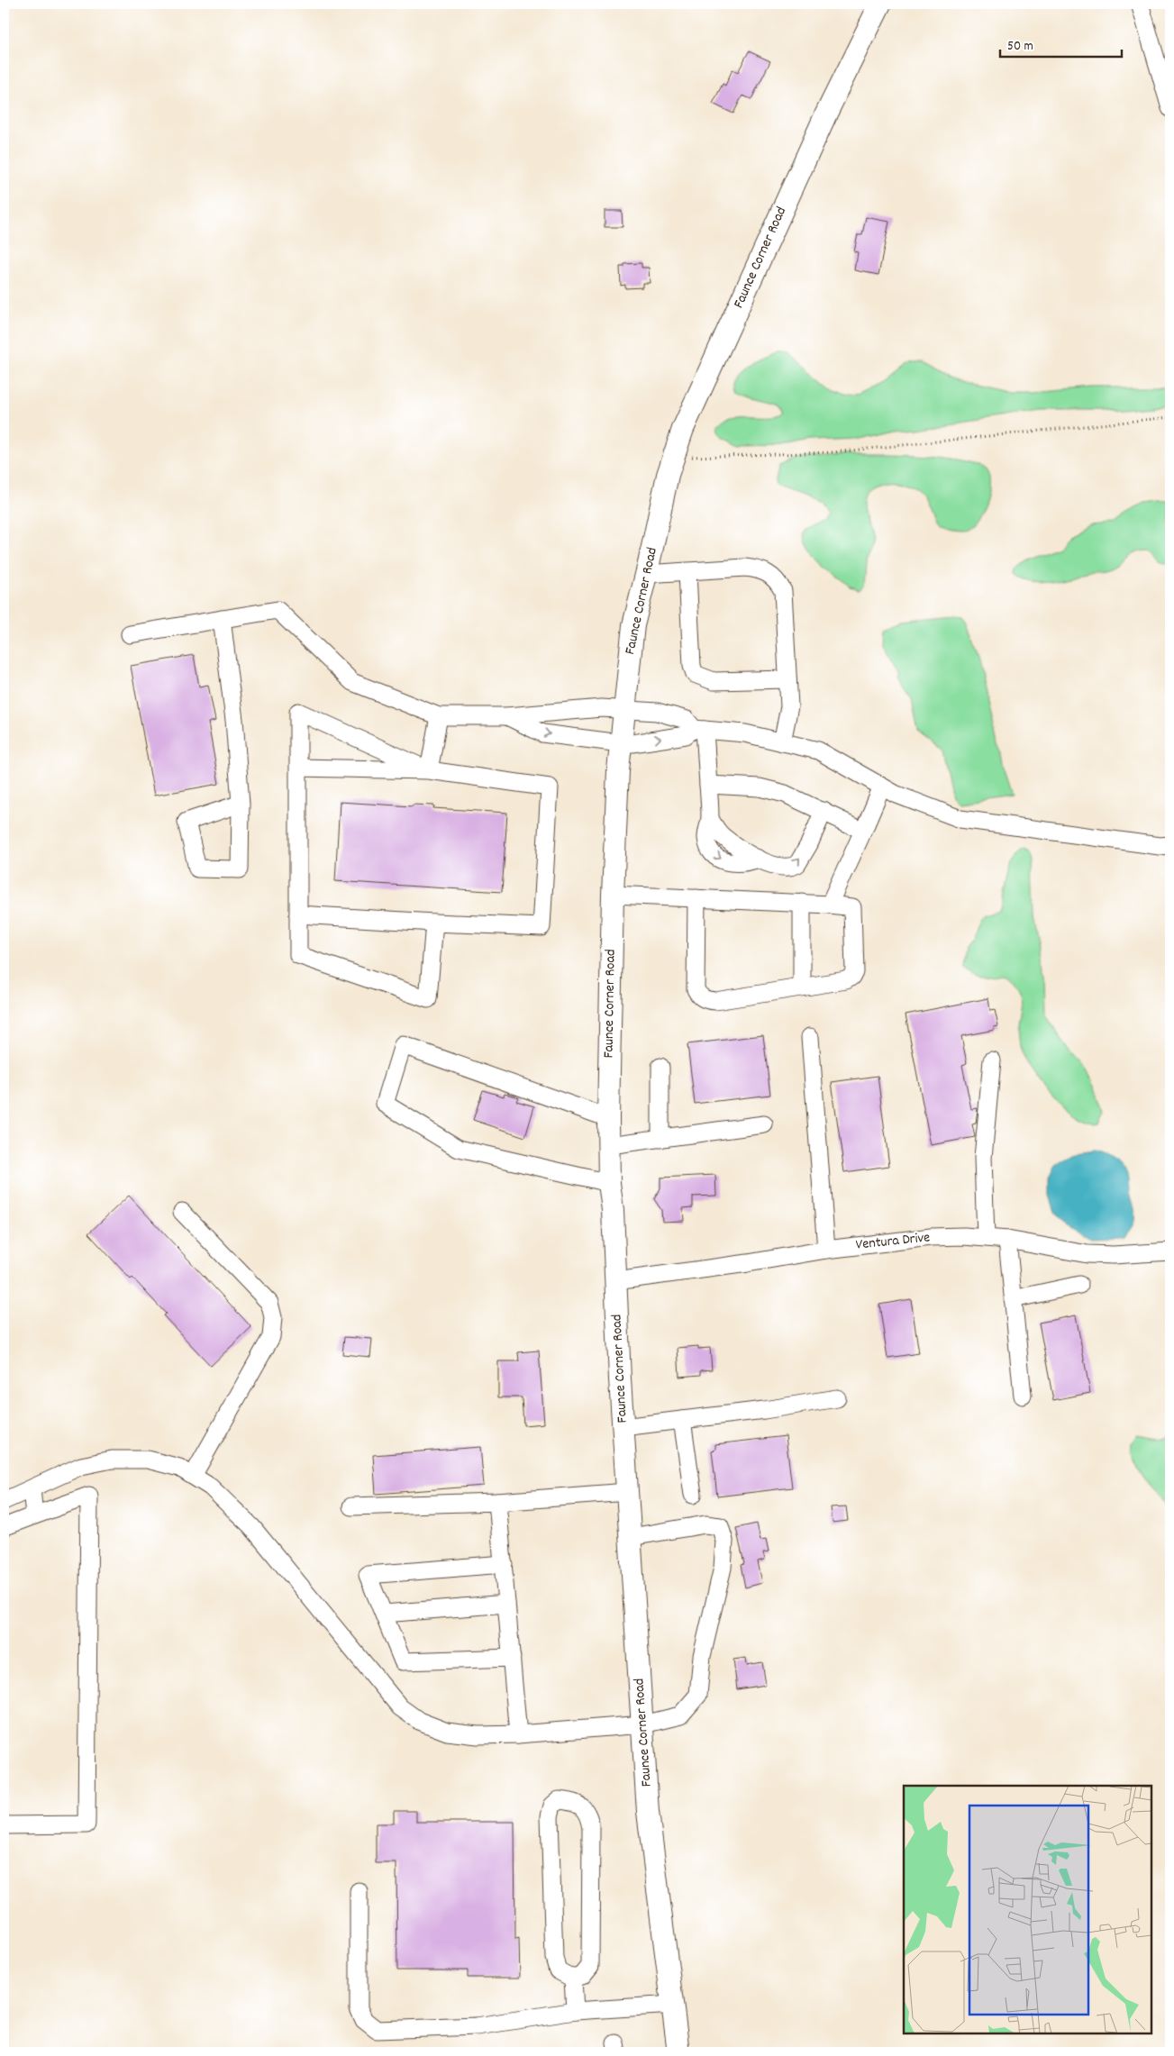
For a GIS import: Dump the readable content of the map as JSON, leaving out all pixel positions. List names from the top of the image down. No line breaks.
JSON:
{"streets":{"main road":["Faunce Corner Road"],"street":["Ventura Drive"]},"crossings":[["Faunce Corner Road","Ventura Drive"]],"scale_bar":"50 m"}
